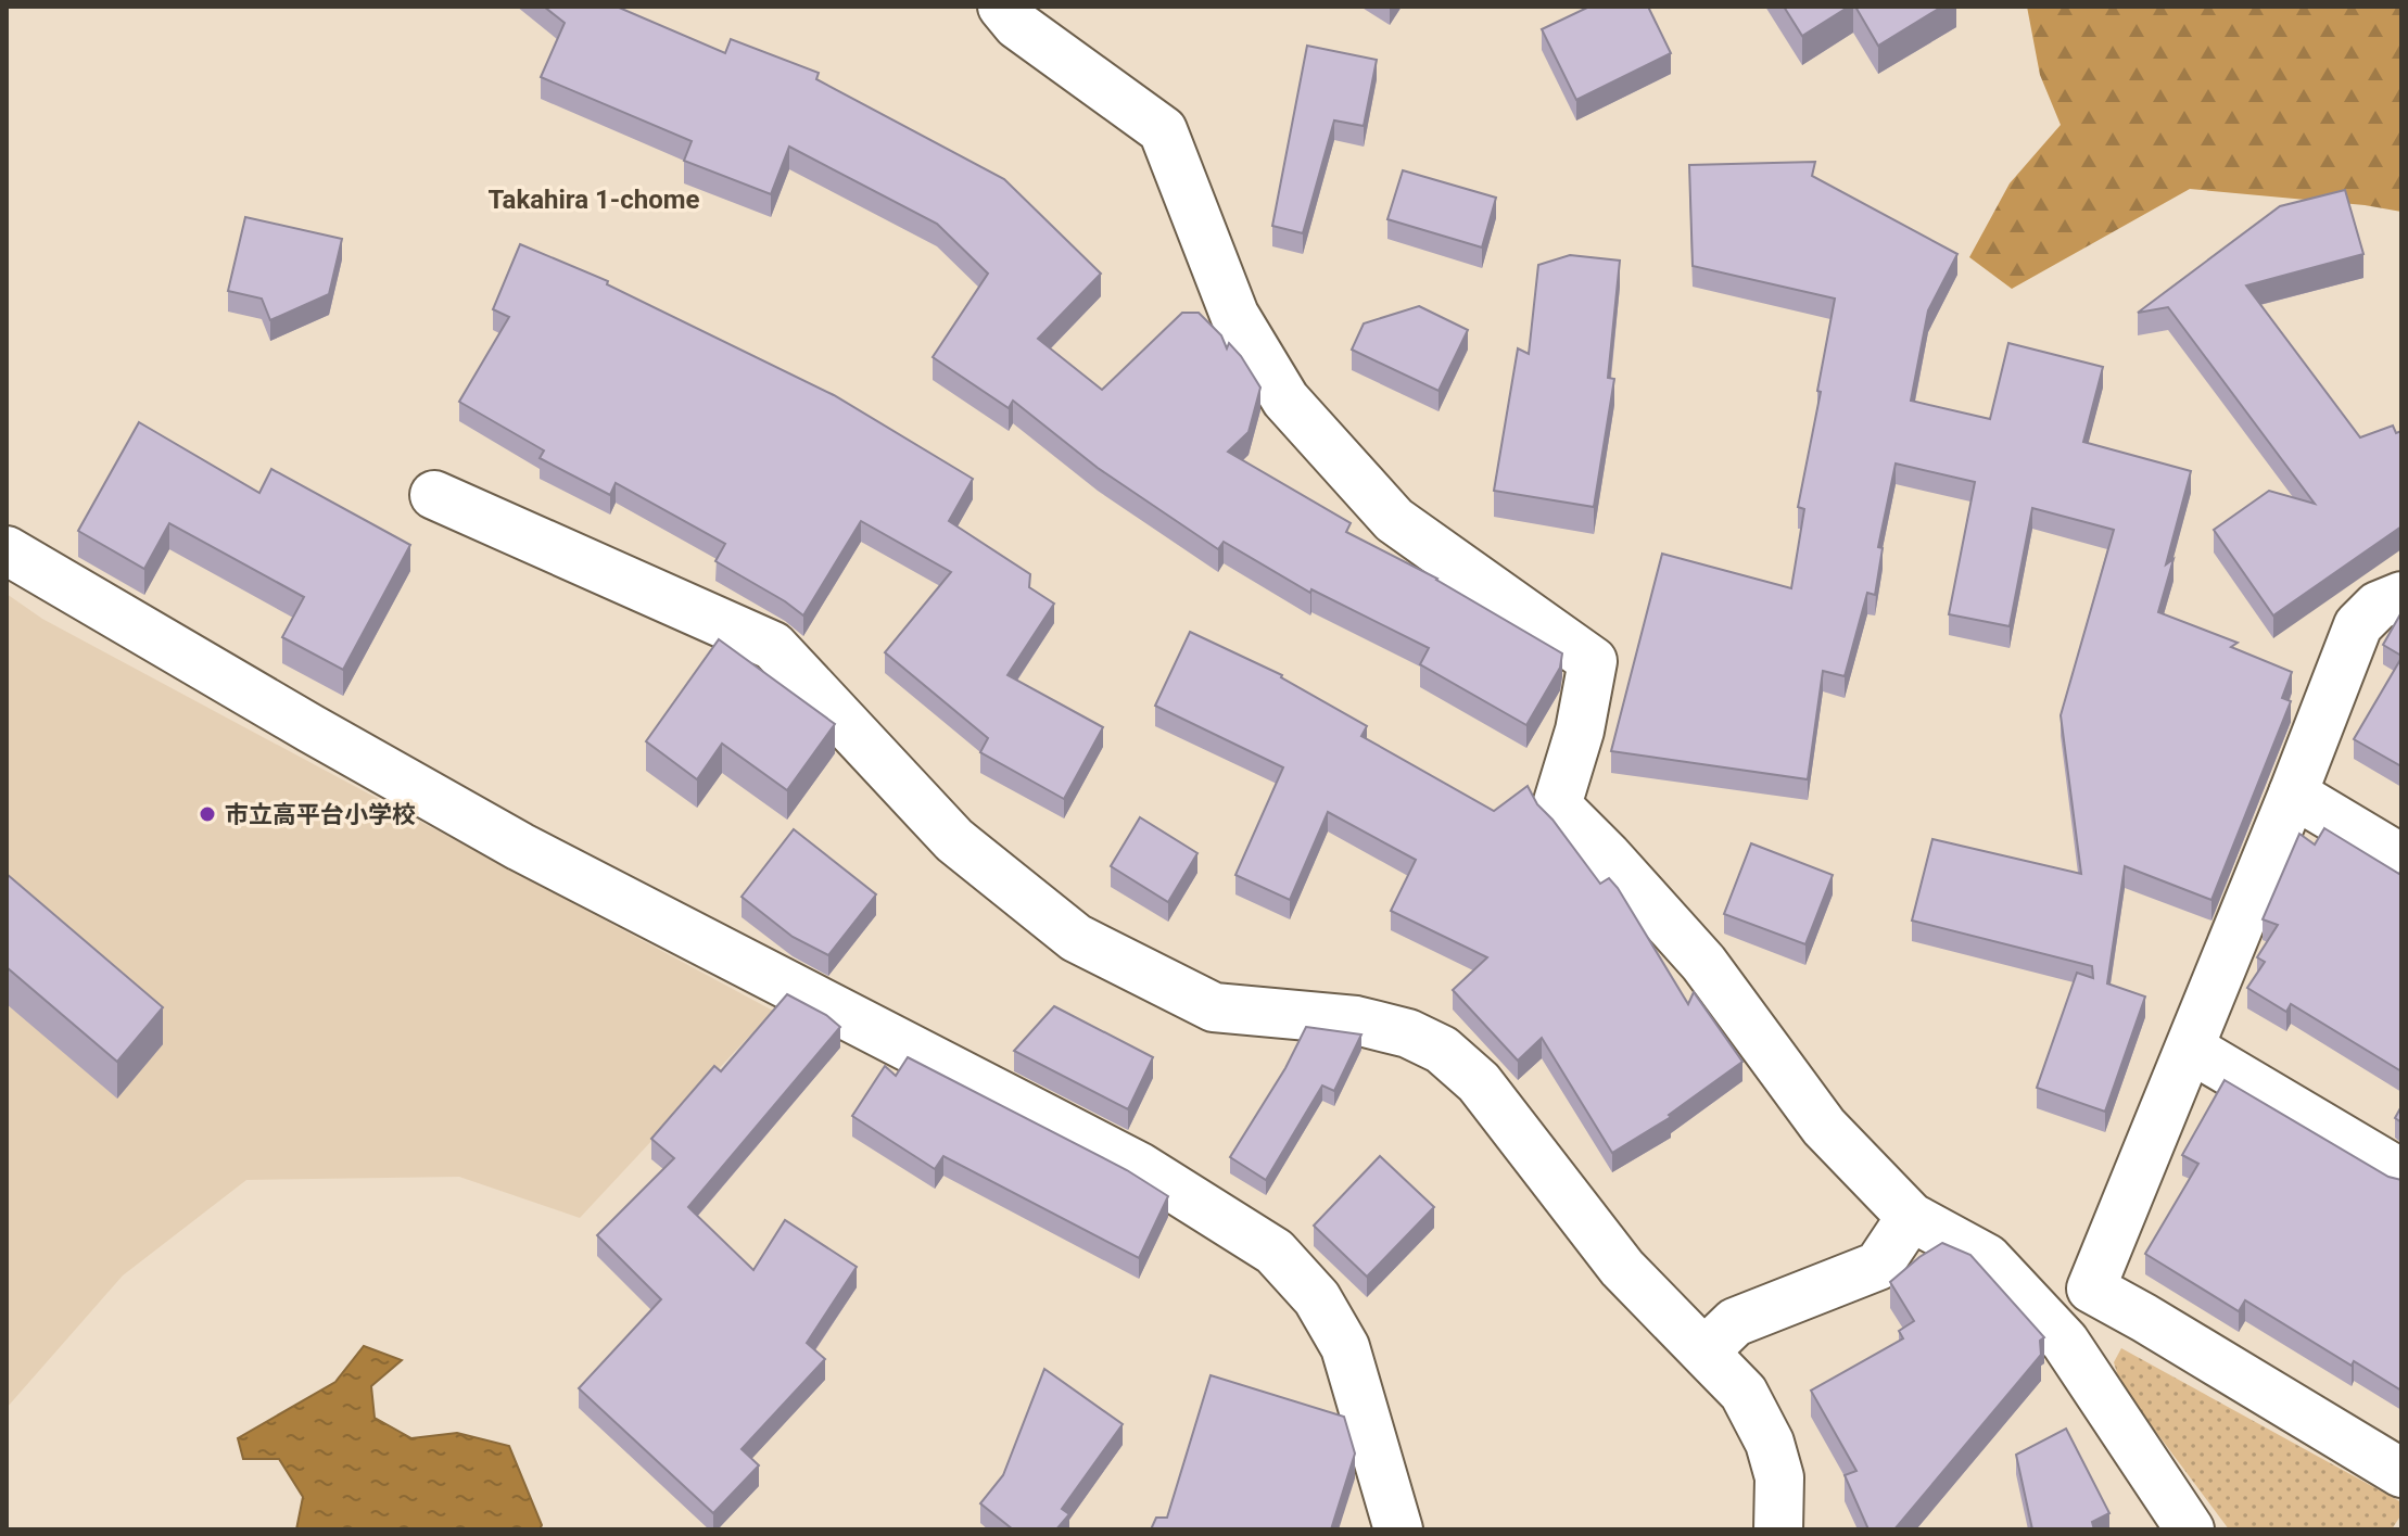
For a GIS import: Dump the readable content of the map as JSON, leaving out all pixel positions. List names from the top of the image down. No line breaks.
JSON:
{"districts":["Takahira 1-chome"],"places":["市立高平台小学校"]}
